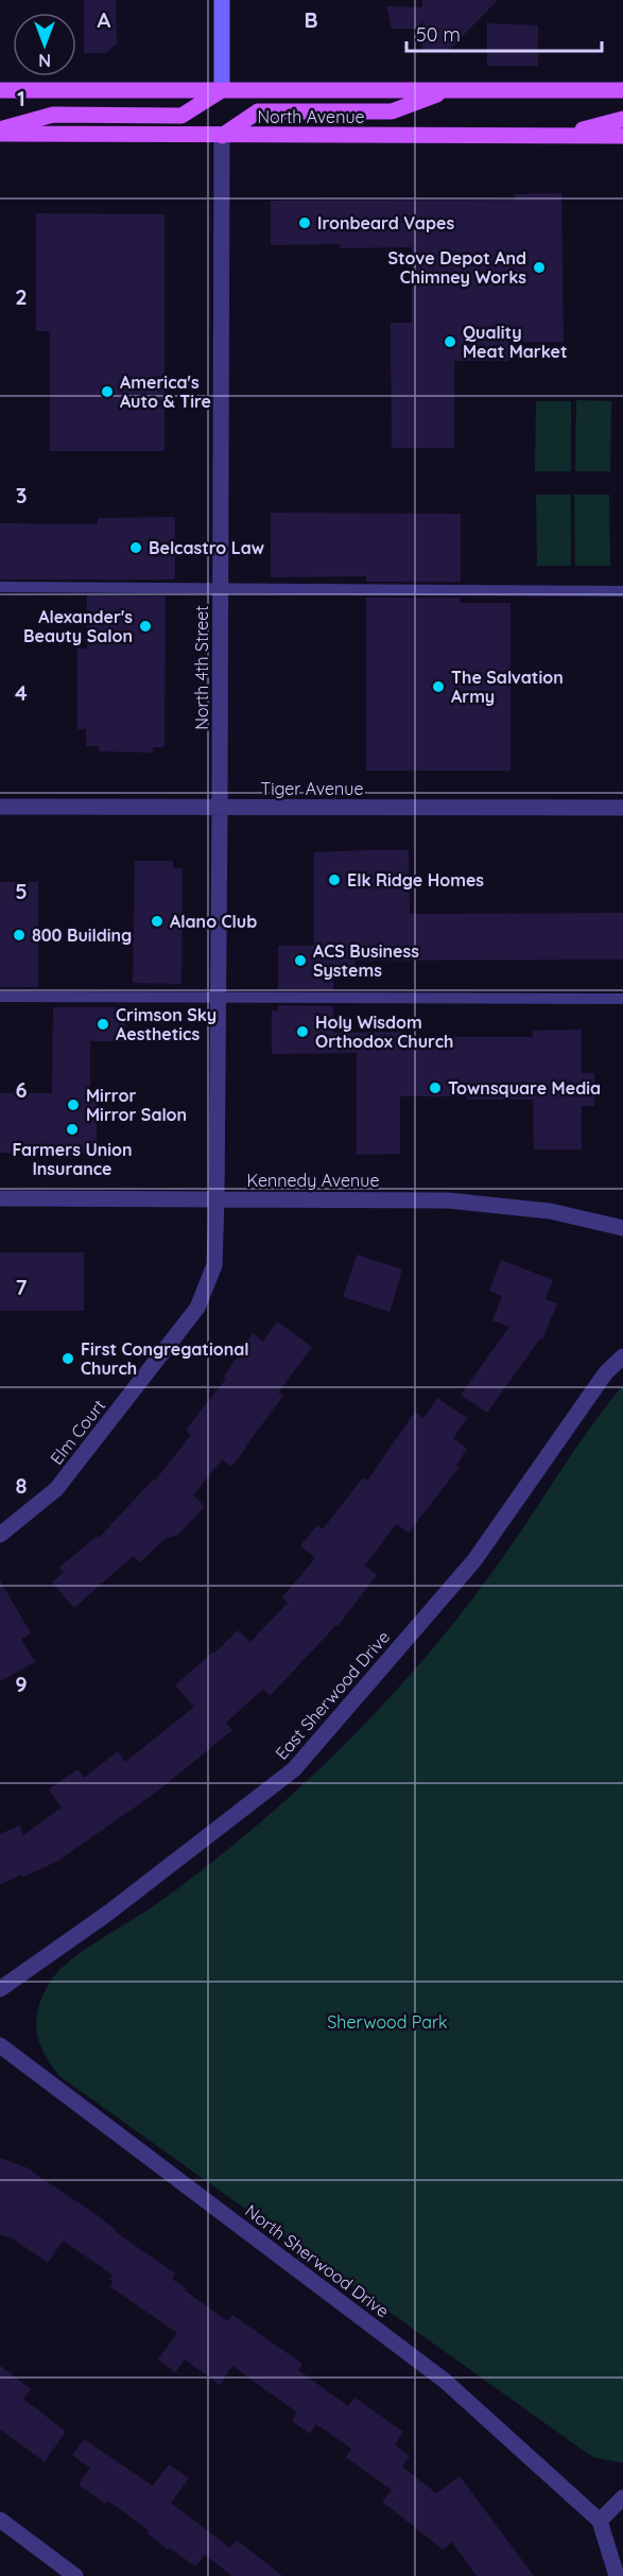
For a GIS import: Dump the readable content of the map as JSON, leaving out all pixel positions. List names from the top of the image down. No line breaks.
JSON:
{"streets":{"main road":["North Avenue"],"street":["North 4th Street","Tiger Avenue","Kennedy Avenue","Elm Court","East Sherwood Drive","North Sherwood Drive"]},"crossings":[["North Avenue","North 4th Street"],["North 4th Street","Tiger Avenue"],["North 4th Street","Kennedy Avenue"],["North 4th Street","Elm Court"],["Kennedy Avenue","Elm Court"]],"parks":["Sherwood Park"],"places":["Ironbeard Vapes","Stove Depot And Chimney Works","Quality Meat Market","America's Auto & Tire","Belcastro Law","Alexander's Beauty Salon","The Salvation Army","Elk Ridge Homes","Alano Club","800 Building","ACS Business Systems","Crimson Sky Aesthetics","Holy Wisdom Orthodox Church","Townsquare Media","Mirror Mirror Salon","Farmers Union Insurance","First Congregational Church"],"scale_bar":"50 m","north":"bottom","grid":{"columns":["A","B"],"rows":["1","2","3","4","5","6","7","8","9"]}}
